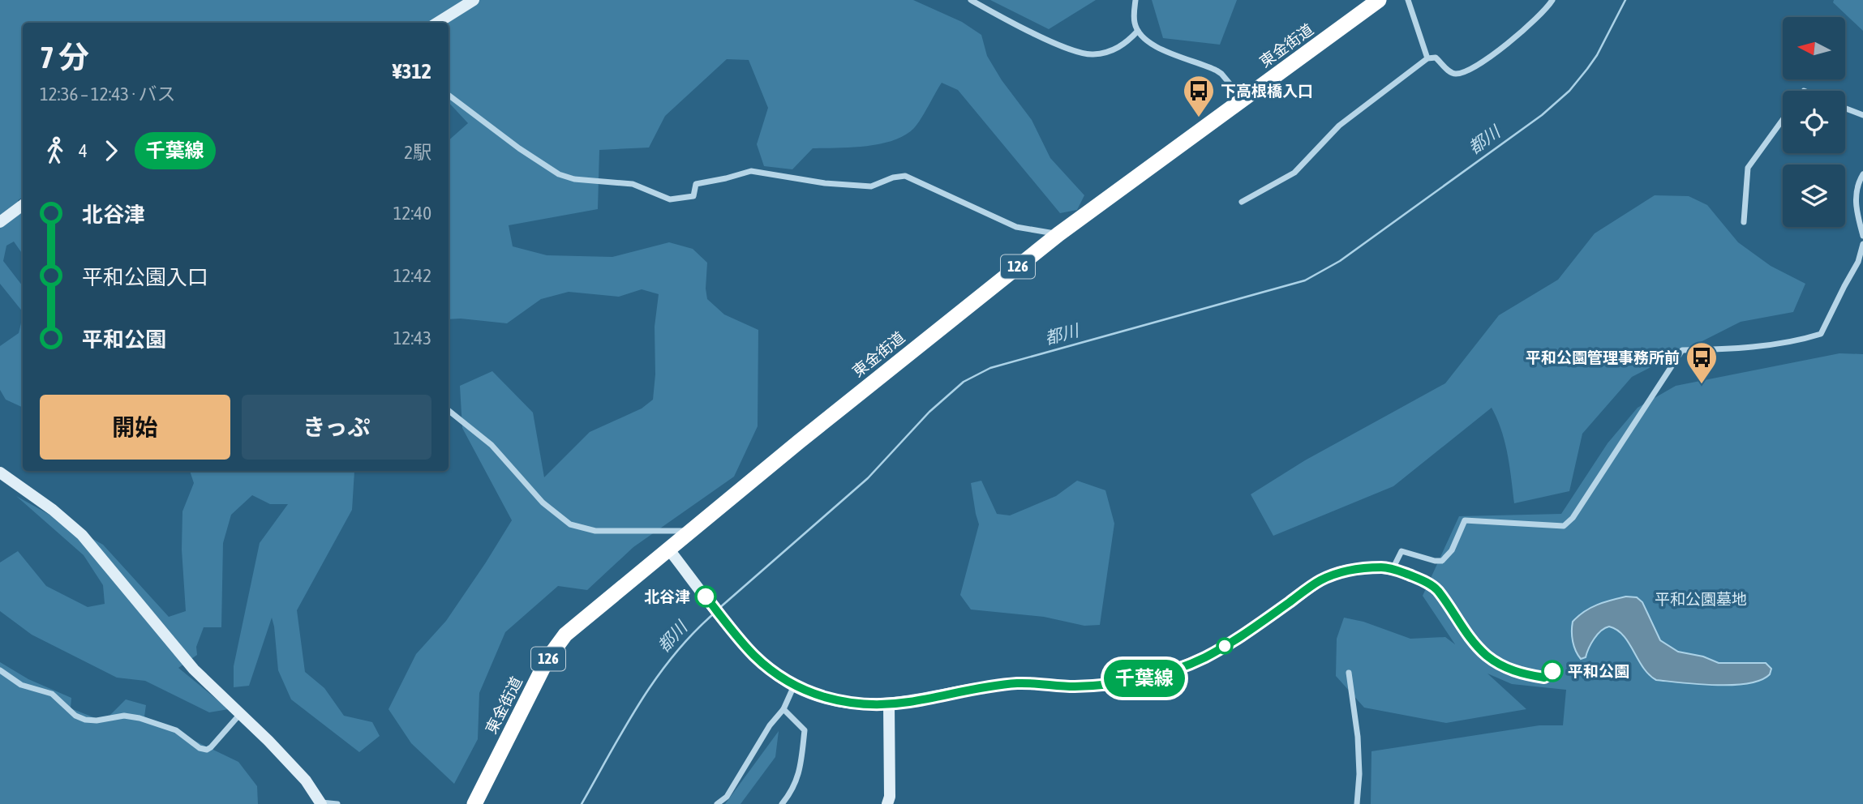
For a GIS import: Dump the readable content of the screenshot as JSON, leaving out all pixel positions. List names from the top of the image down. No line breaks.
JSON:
{"streets":{"highway":["東金街道","126"]},"water":["都川"],"parks":["平和公園墓地"],"places":{"bus stop":["下高根橋入口","平和公園管理事務所前"],"other":["北谷津","平和公園"]},"lines":["bus line 千葉線"],"north":"left","page":{"on_map":"千葉線","heading":["7 分","12:36 – 12:43 · バス","¥312"],"legs":["4","千葉線","2駅"],"list":[{"name":"北谷津","value":"12:40"},{"name":"平和公園入口","value":"12:42"},{"name":"平和公園","value":"12:43"}],"buttons":["開始","きっぷ"]}}
